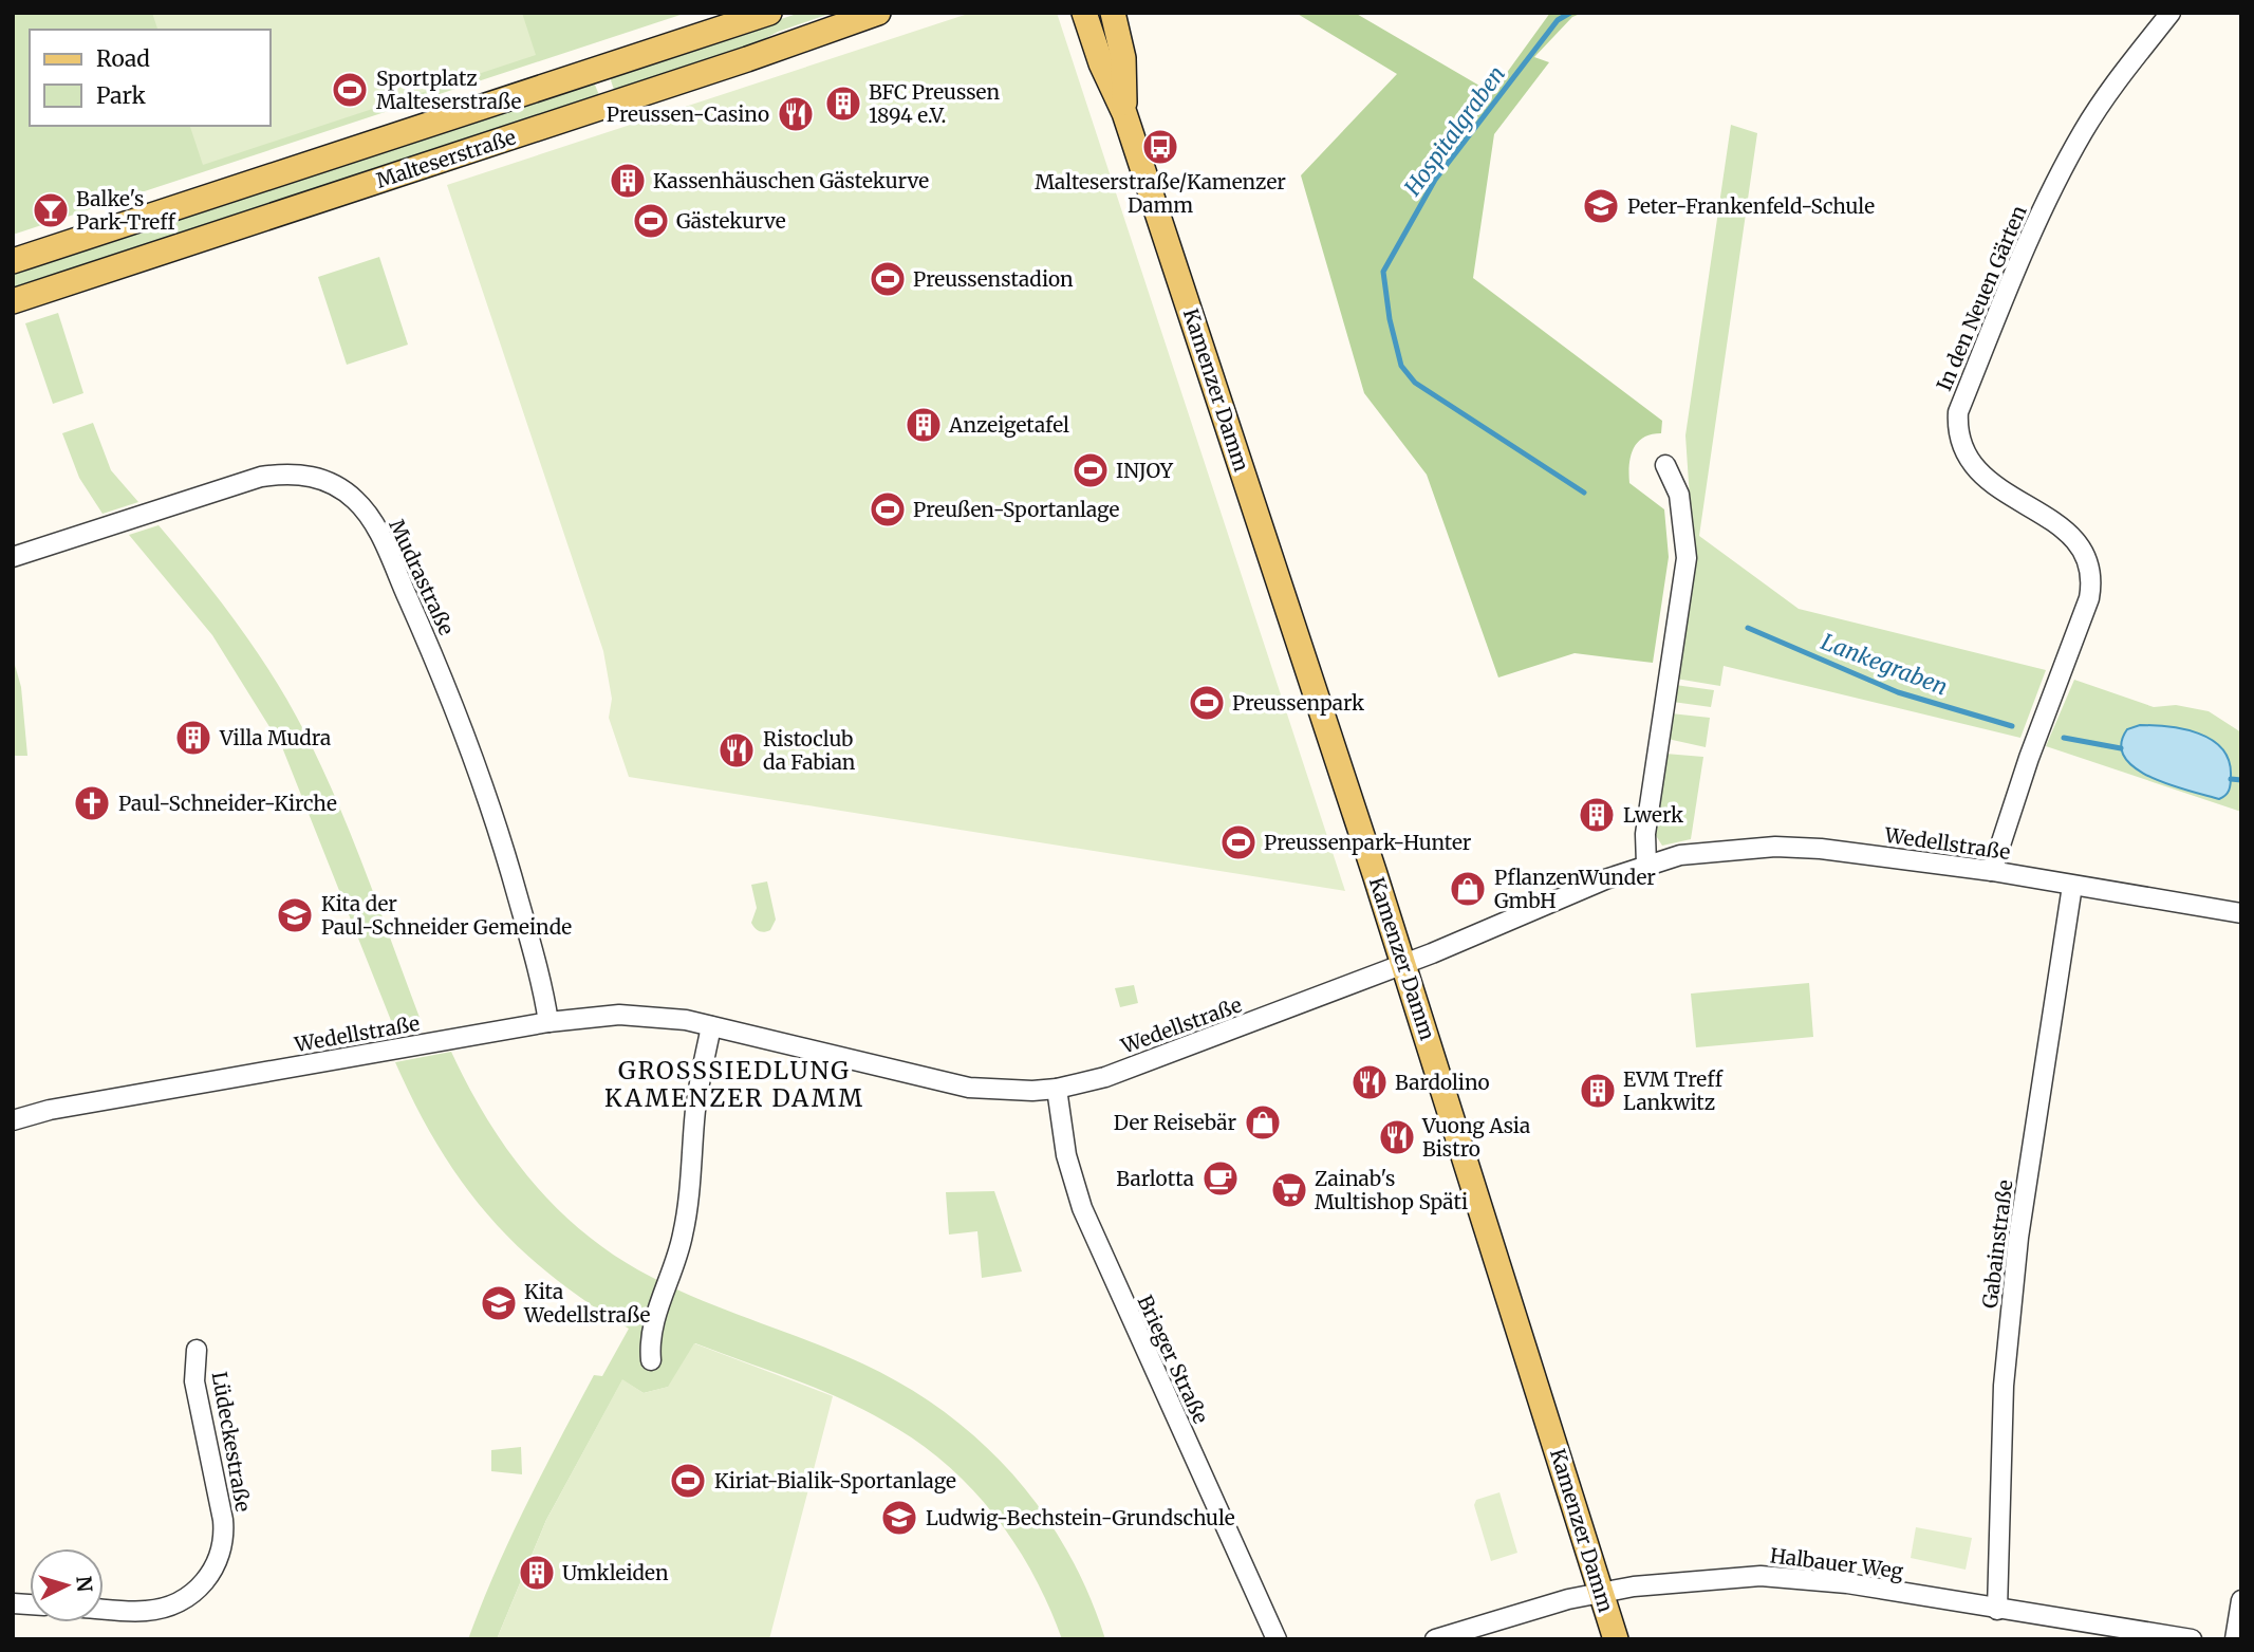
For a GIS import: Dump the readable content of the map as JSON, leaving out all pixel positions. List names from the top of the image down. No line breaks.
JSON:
{"streets":{"main road":["Malteserstraße","Kamenzer Damm"],"street":["In den Neuen Gärten","Mudrastraße","Wedellstraße","Gabainstraße","Brieger Straße","Lüdeckestraße","Halbauer Weg"]},"crossings":[["In den Neuen Gärten","Wedellstraße"],["Kamenzer Damm","Wedellstraße"],["Kamenzer Damm","Halbauer Weg"],["Mudrastraße","Wedellstraße"],["Wedellstraße","Gabainstraße"],["Wedellstraße","Brieger Straße"],["Gabainstraße","Halbauer Weg"]],"districts":["GROSSSIEDLUNG KAMENZER DAMM"],"water":["Hospitalgraben","Lankegraben"],"places":{"sports":["Sportplatz Malteserstraße","Gästekurve","Preussenstadion","INJOY","Preußen-Sportanlage","Preussenpark","Preussenpark-Hunter","Kiriat-Bialik-Sportanlage"],"building":["BFC Preussen 1894 e.V.","Kassenhäuschen Gästekurve","Anzeigetafel","Villa Mudra","Lwerk","EVM Treff Lankwitz","Umkleiden"],"restaurant":["Preussen-Casino","Ristoclub da Fabian","Bardolino","Vuong Asia Bistro"],"bus stop":["Malteserstraße/Kamenzer Damm"],"school or university":["Peter-Frankenfeld-Schule","Kita der Paul-Schneider Gemeinde","Kita Wedellstraße","Ludwig-Bechstein-Grundschule"],"bar":["Balke's Park-Treff"],"church":["Paul-Schneider-Kirche"],"shop":["PflanzenWunder GmbH","Der Reisebär"],"cafe":["Barlotta"],"supermarket":["Zainab's Multishop Späti"]},"legend":["Road","Park"],"north":"right"}
